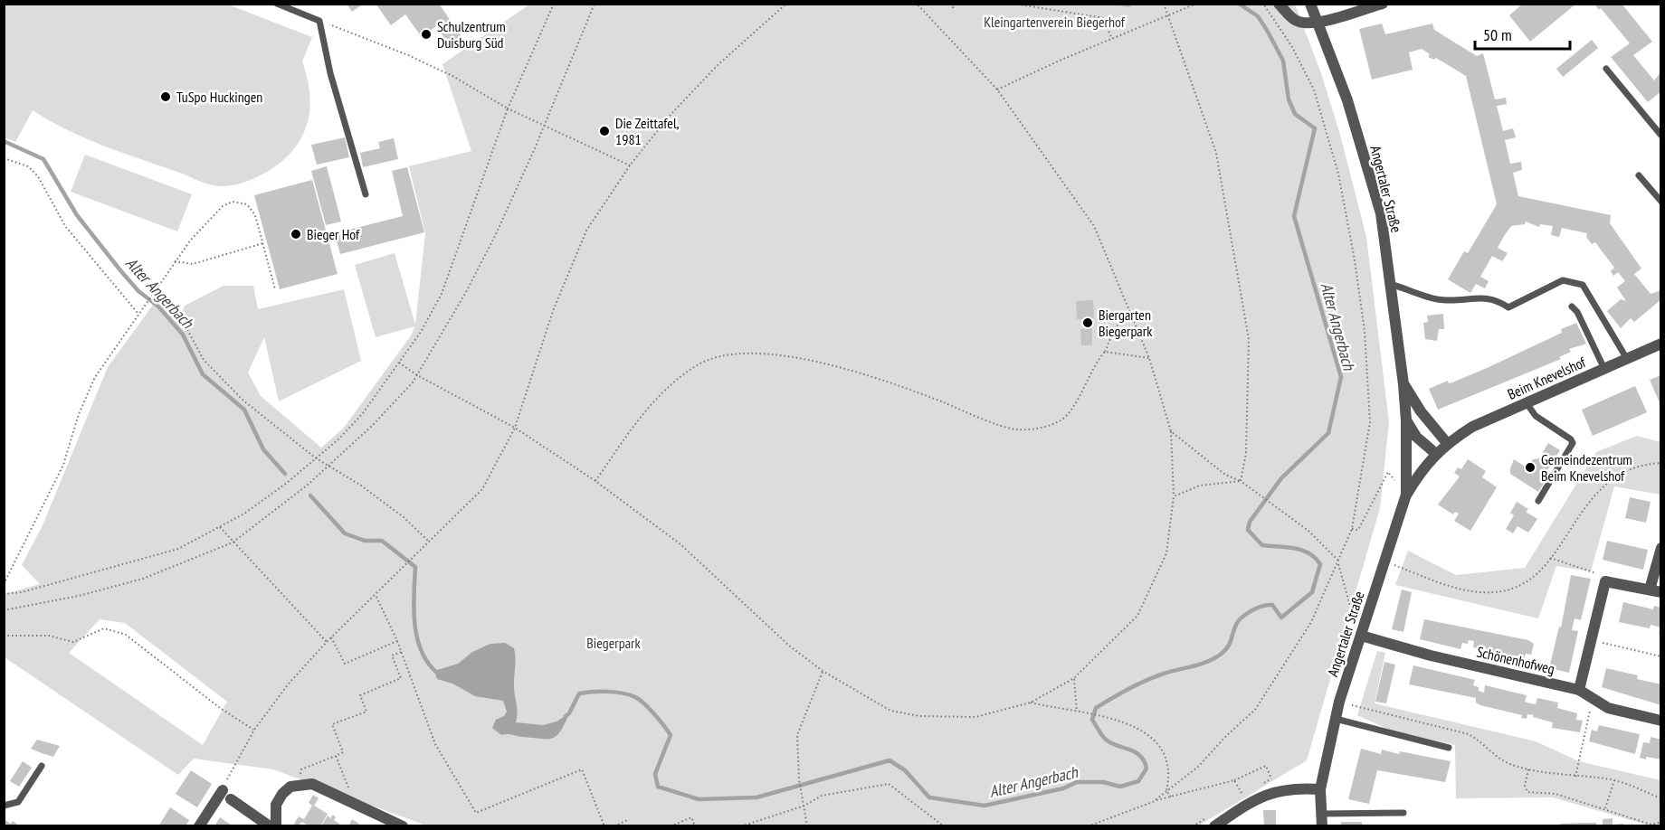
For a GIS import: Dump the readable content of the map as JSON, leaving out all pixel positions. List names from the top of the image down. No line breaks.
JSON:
{"streets":{"street":["Angertaler Straße","Beim Knevelshof","Schönenhofweg"]},"crossings":[["Angertaler Straße","Beim Knevelshof"],["Angertaler Straße","Schönenhofweg"]],"water":["Alter Angerbach"],"parks":["Kleingartenverein Biegerhof","Biegerpark"],"places":["Schulzentrum Duisburg Süd","TuSpo Huckingen","Die Zeittafel, 1981","Bieger Hof","Biergarten Biegerpark","Gemeindezentrum Beim Knevelshof"],"scale_bar":"50 m"}
